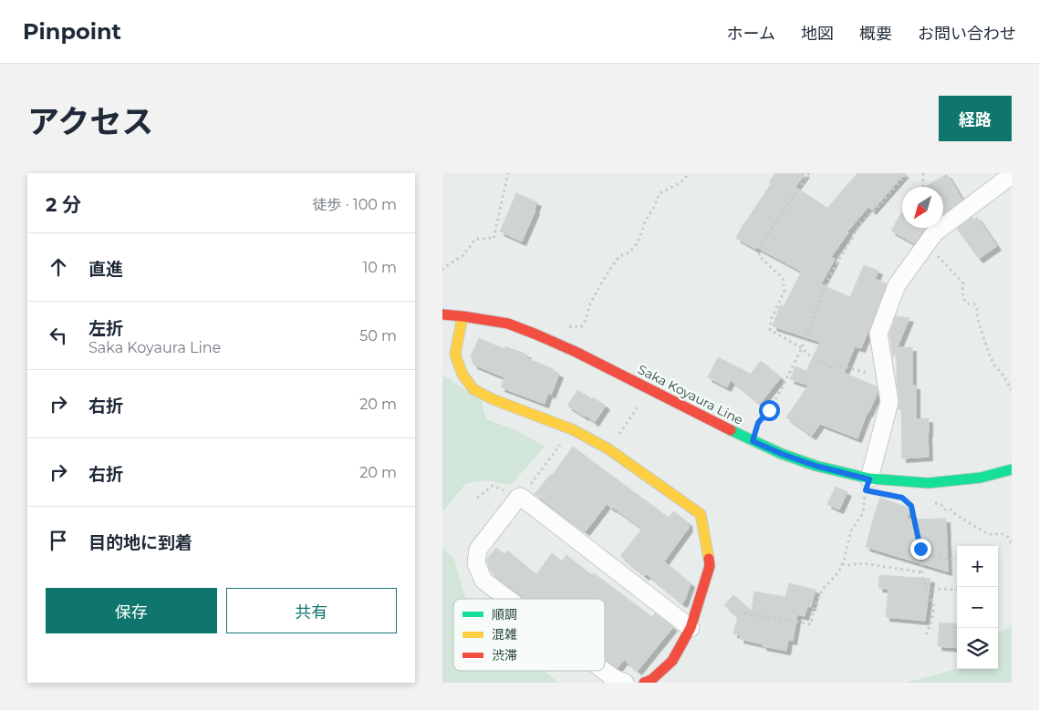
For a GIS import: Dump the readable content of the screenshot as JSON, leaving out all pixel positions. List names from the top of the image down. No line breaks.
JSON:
{"streets":{"main road":["Saka Koyaura Line"]},"legend":["順調","混雑","渋滞"],"north":"bottom left","page":{"header":"Pinpoint","nav":["ホーム","地図","概要","お問い合わせ"],"title":"アクセス","buttons":["経路",["保存","共有"]],"heading":["2 分","徒歩 · 100 m"],"list":[["直進","10 m"],["左折","Saka Koyaura Line","50 m"],["右折","20 m"],["右折","20 m"],"目的地に到着"],"map_buttons":["+","−"]}}
